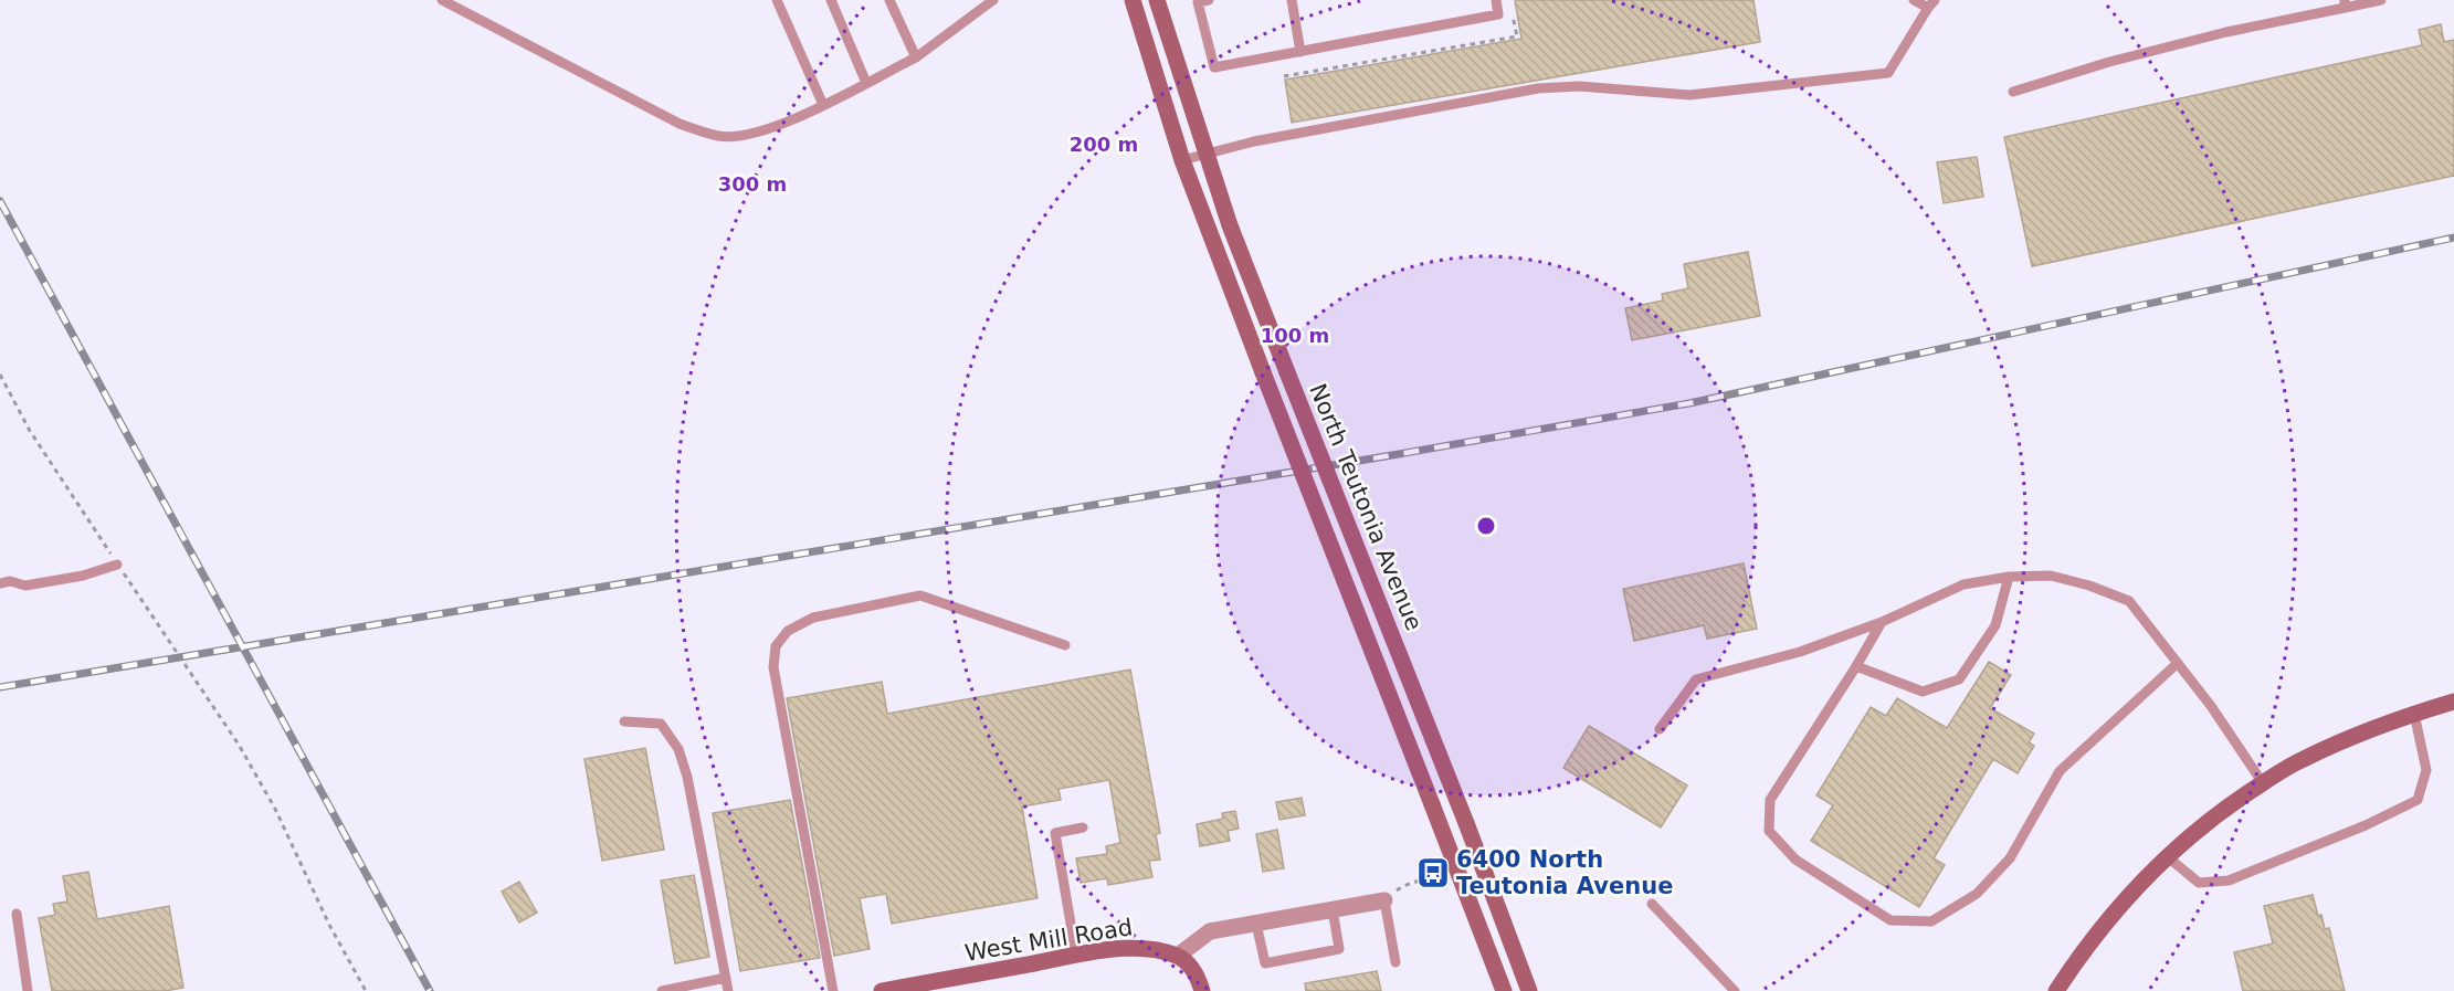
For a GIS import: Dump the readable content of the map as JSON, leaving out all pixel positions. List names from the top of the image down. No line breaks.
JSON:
{"streets":{"main road":["North Teutonia Avenue","West Mill Road"]},"places":{"bus stop":["6400 North Teutonia Avenue"]},"rings":["200 m","300 m","100 m"]}
